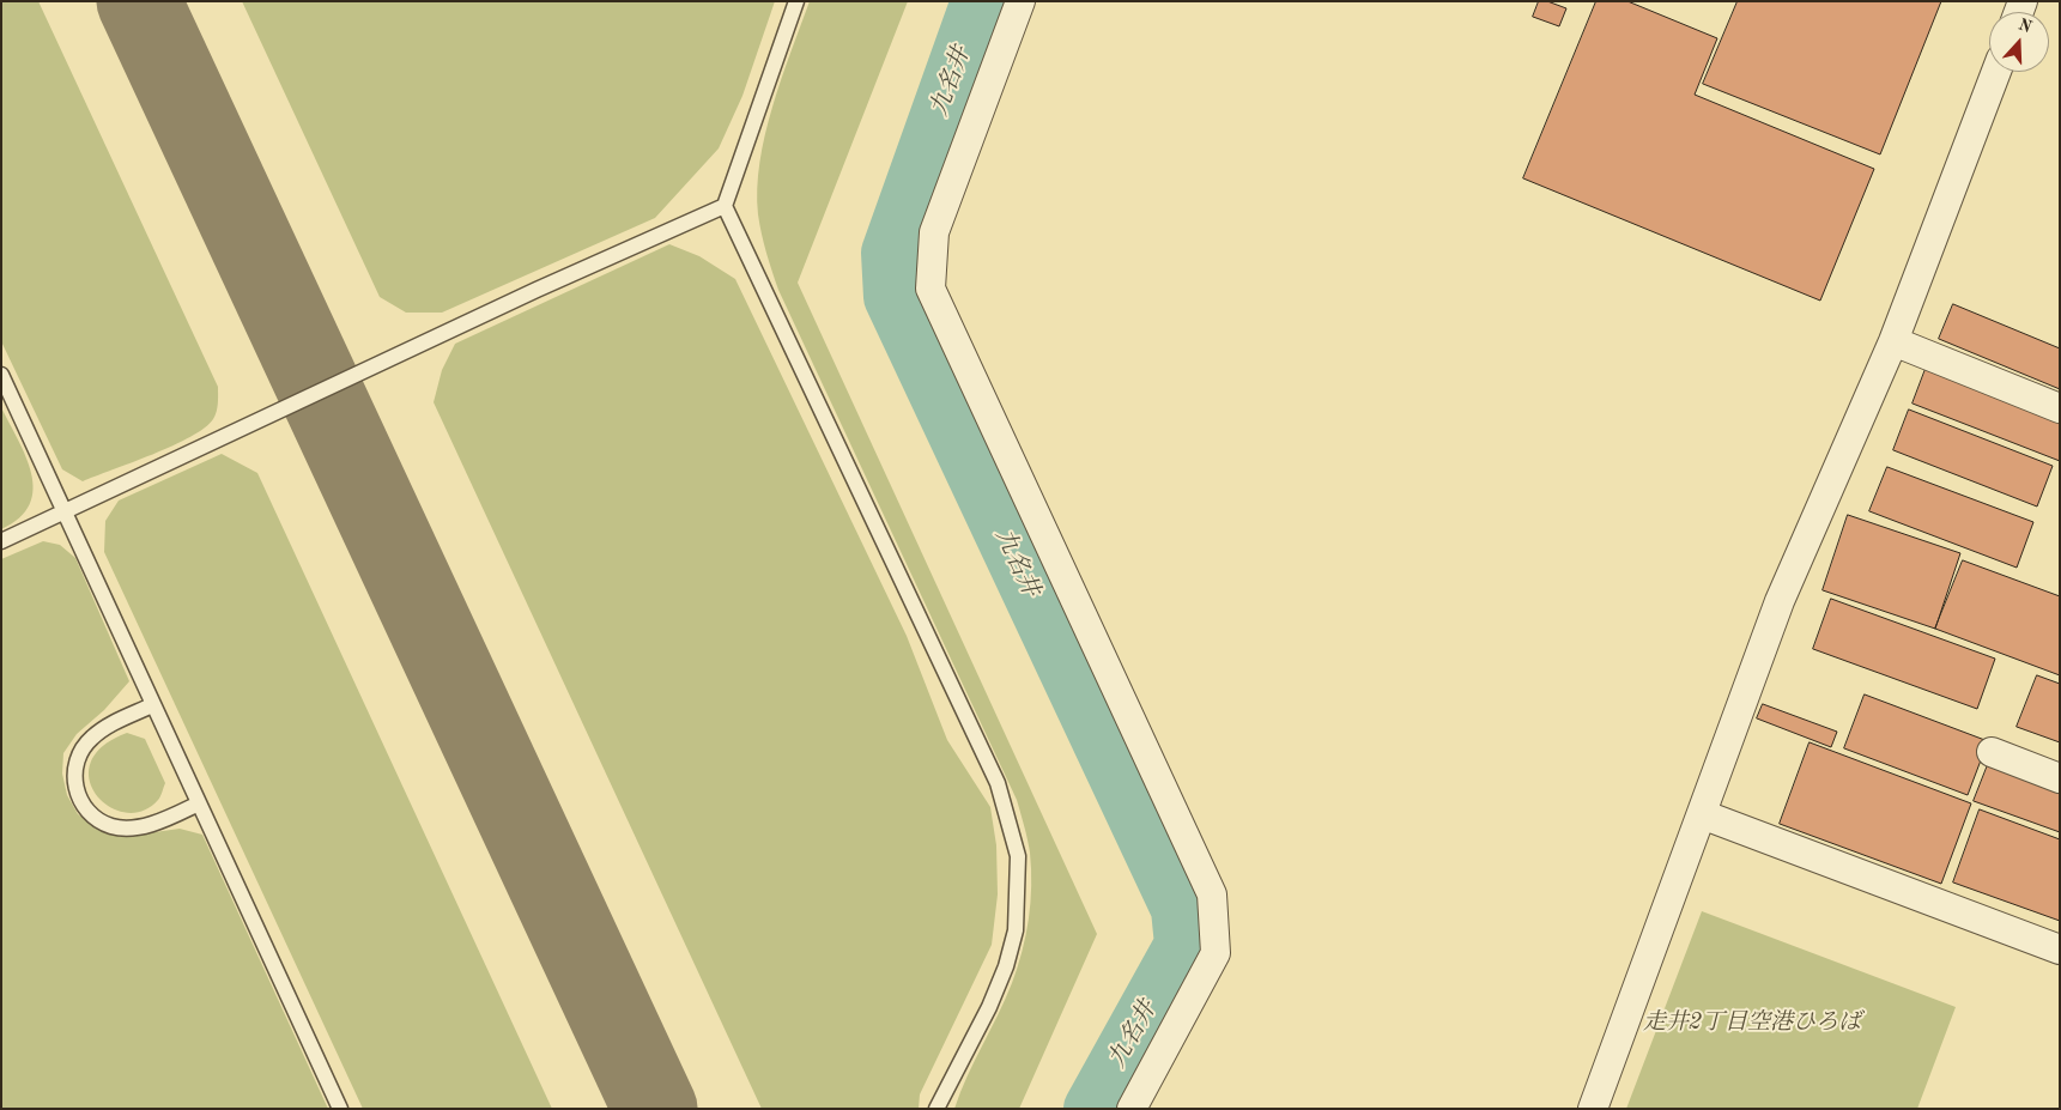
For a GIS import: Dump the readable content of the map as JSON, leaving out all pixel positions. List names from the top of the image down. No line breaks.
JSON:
{"water":["九名井"],"parks":["走井2丁目空港ひろば"],"north":"top"}
